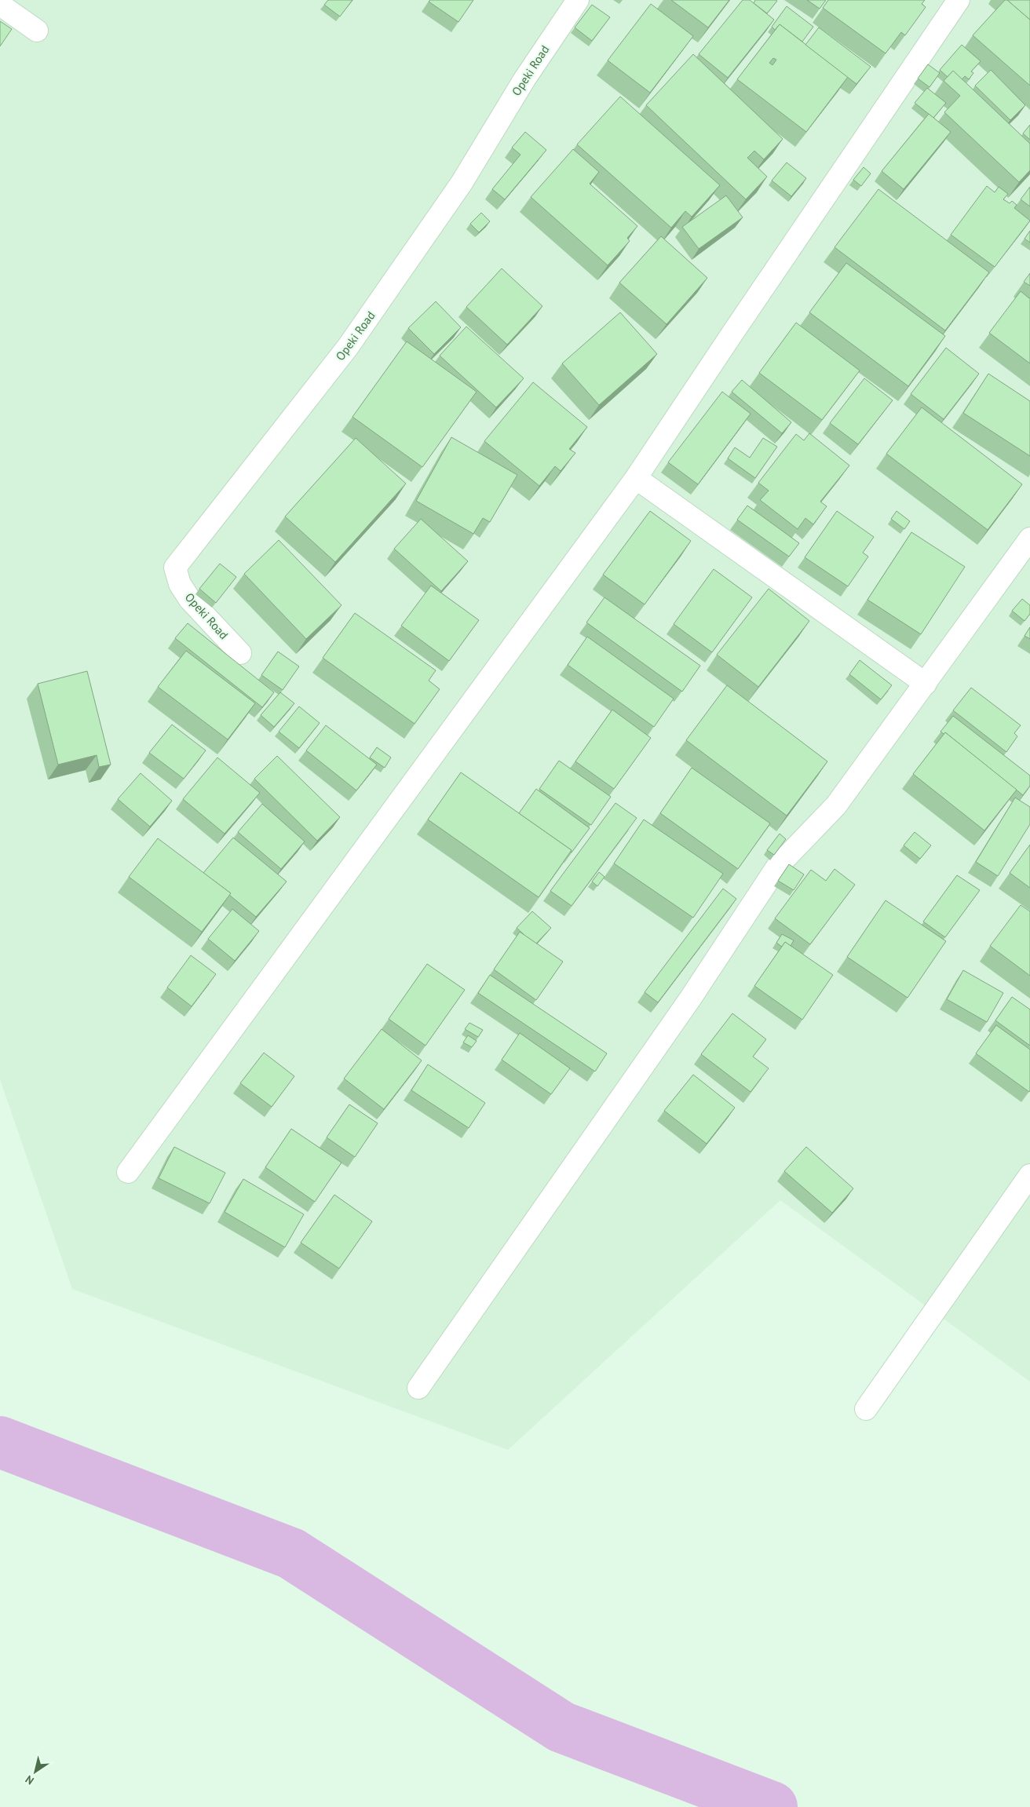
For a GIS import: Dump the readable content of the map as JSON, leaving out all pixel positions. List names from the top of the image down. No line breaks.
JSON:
{"streets":{"street":["Opeki Road"]},"north":"bottom left"}
